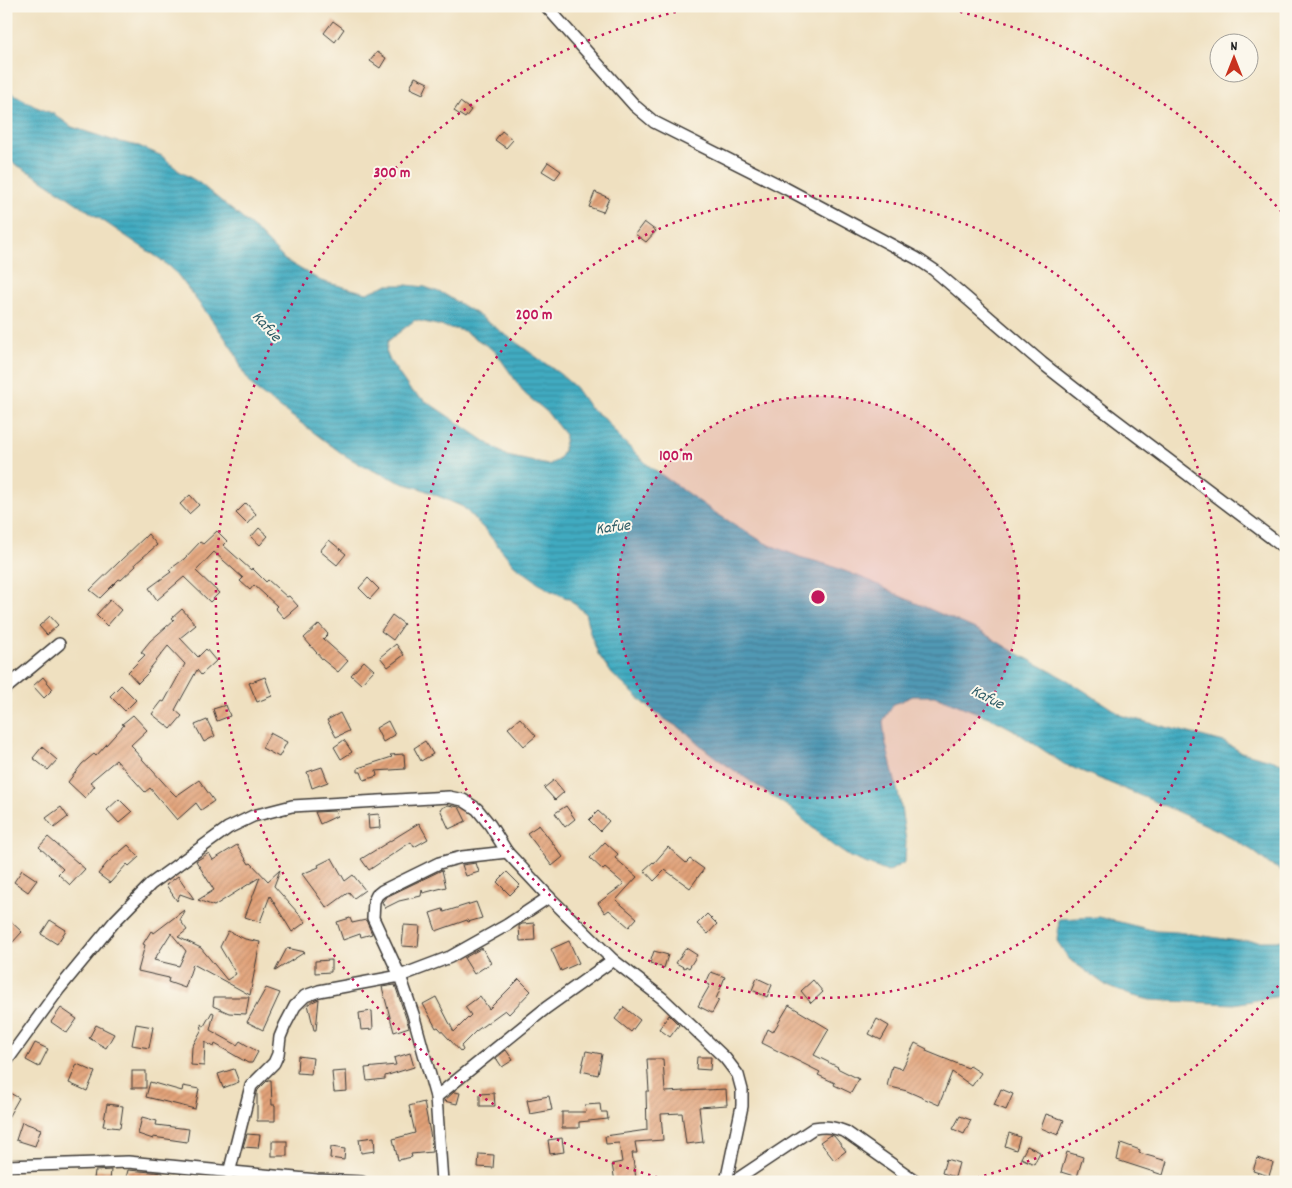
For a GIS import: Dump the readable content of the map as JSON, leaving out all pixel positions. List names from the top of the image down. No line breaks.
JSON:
{"water":["Kafue"],"north":"top","rings":["300 m","200 m","100 m"]}
